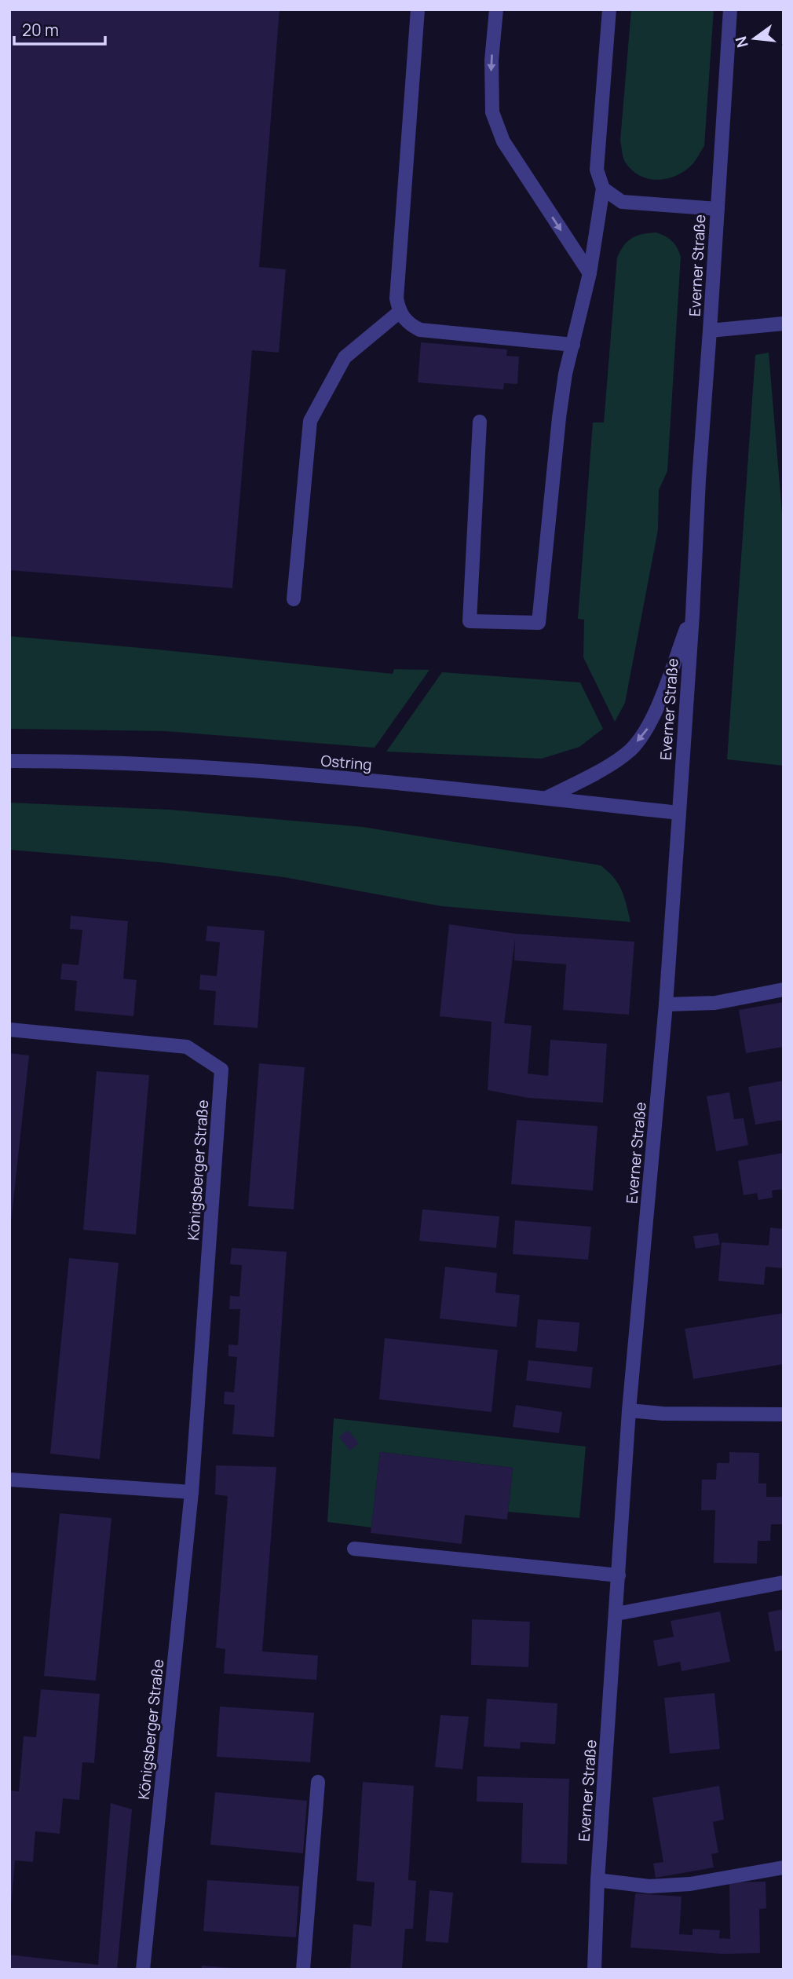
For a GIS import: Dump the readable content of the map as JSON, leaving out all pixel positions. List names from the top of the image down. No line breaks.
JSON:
{"streets":{"street":["Everner Straße","Ostring","Königsberger Straße"]},"crossings":[["Everner Straße","Ostring"]],"scale_bar":"20 m","north":"left"}
